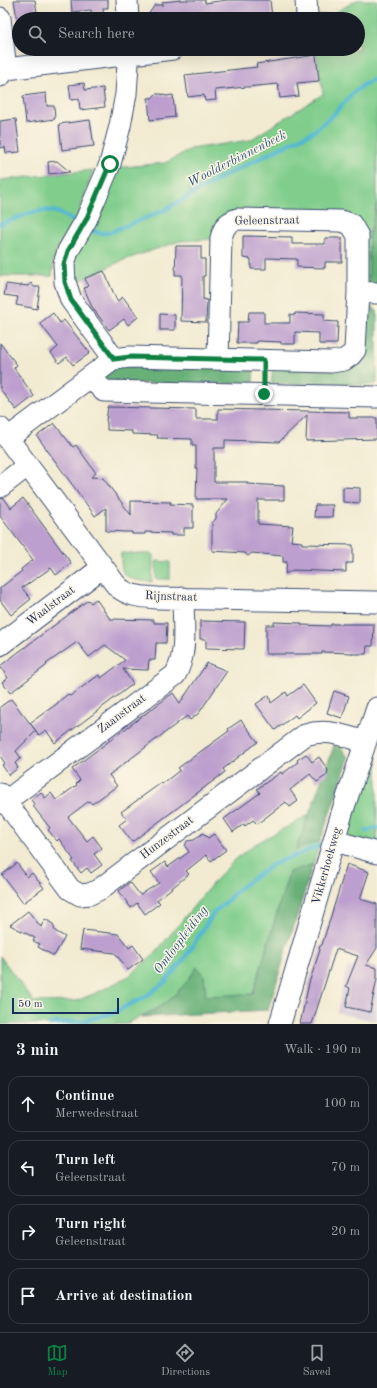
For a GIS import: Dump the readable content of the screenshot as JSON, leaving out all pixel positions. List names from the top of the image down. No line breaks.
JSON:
{"streets":{"street":["Geleenstraat","Rijnstraat","Waalstraat","Zaanstraat","Hunzestraat","Vikkerhoekweg"]},"crossings":[["Rijnstraat","Waalstraat"],["Rijnstraat","Zaanstraat"],["Zaanstraat","Hunzestraat"],["Hunzestraat","Vikkerhoekweg"]],"water":["Woolderbinnenbeek","Omloopleiding"],"scale_bar":"50 m","page":{"search":"Search here","scale":"50 m","heading":["3 min","Walk · 190 m"],"list":[["Continue","Merwedestraat","100 m"],["Turn left","Geleenstraat","70 m"],["Turn right","Geleenstraat","20 m"],"Arrive at destination"],"nav":["Map","Directions","Saved"]}}
